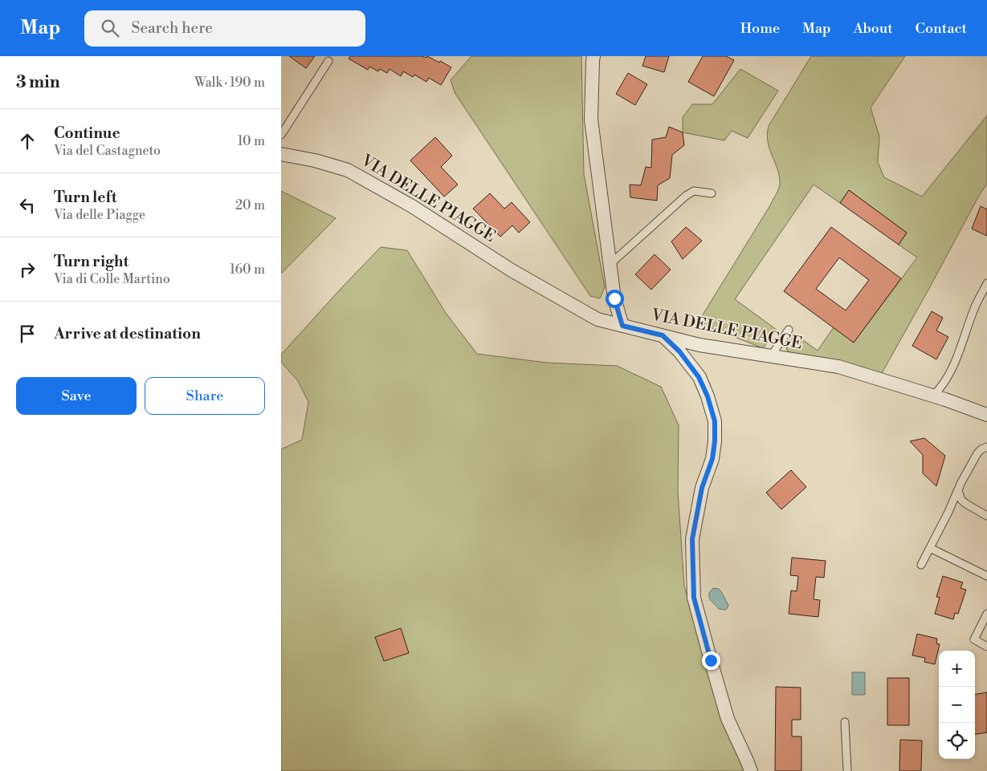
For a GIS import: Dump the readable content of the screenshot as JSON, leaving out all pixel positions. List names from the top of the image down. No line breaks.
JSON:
{"streets":{"street":["VIA DELLE PIAGGE"]},"page":{"header":"Map","search":"Search here","nav":["Home","Map","About","Contact"],"heading":["3 min","Walk · 190 m"],"list":[["Continue","Via del Castagneto","10 m"],["Turn left","Via delle Piagge","20 m"],["Turn right","Via di Colle Martino","160 m"],"Arrive at destination"],"buttons":["Save","Share"],"map_buttons":["+","−"]}}
